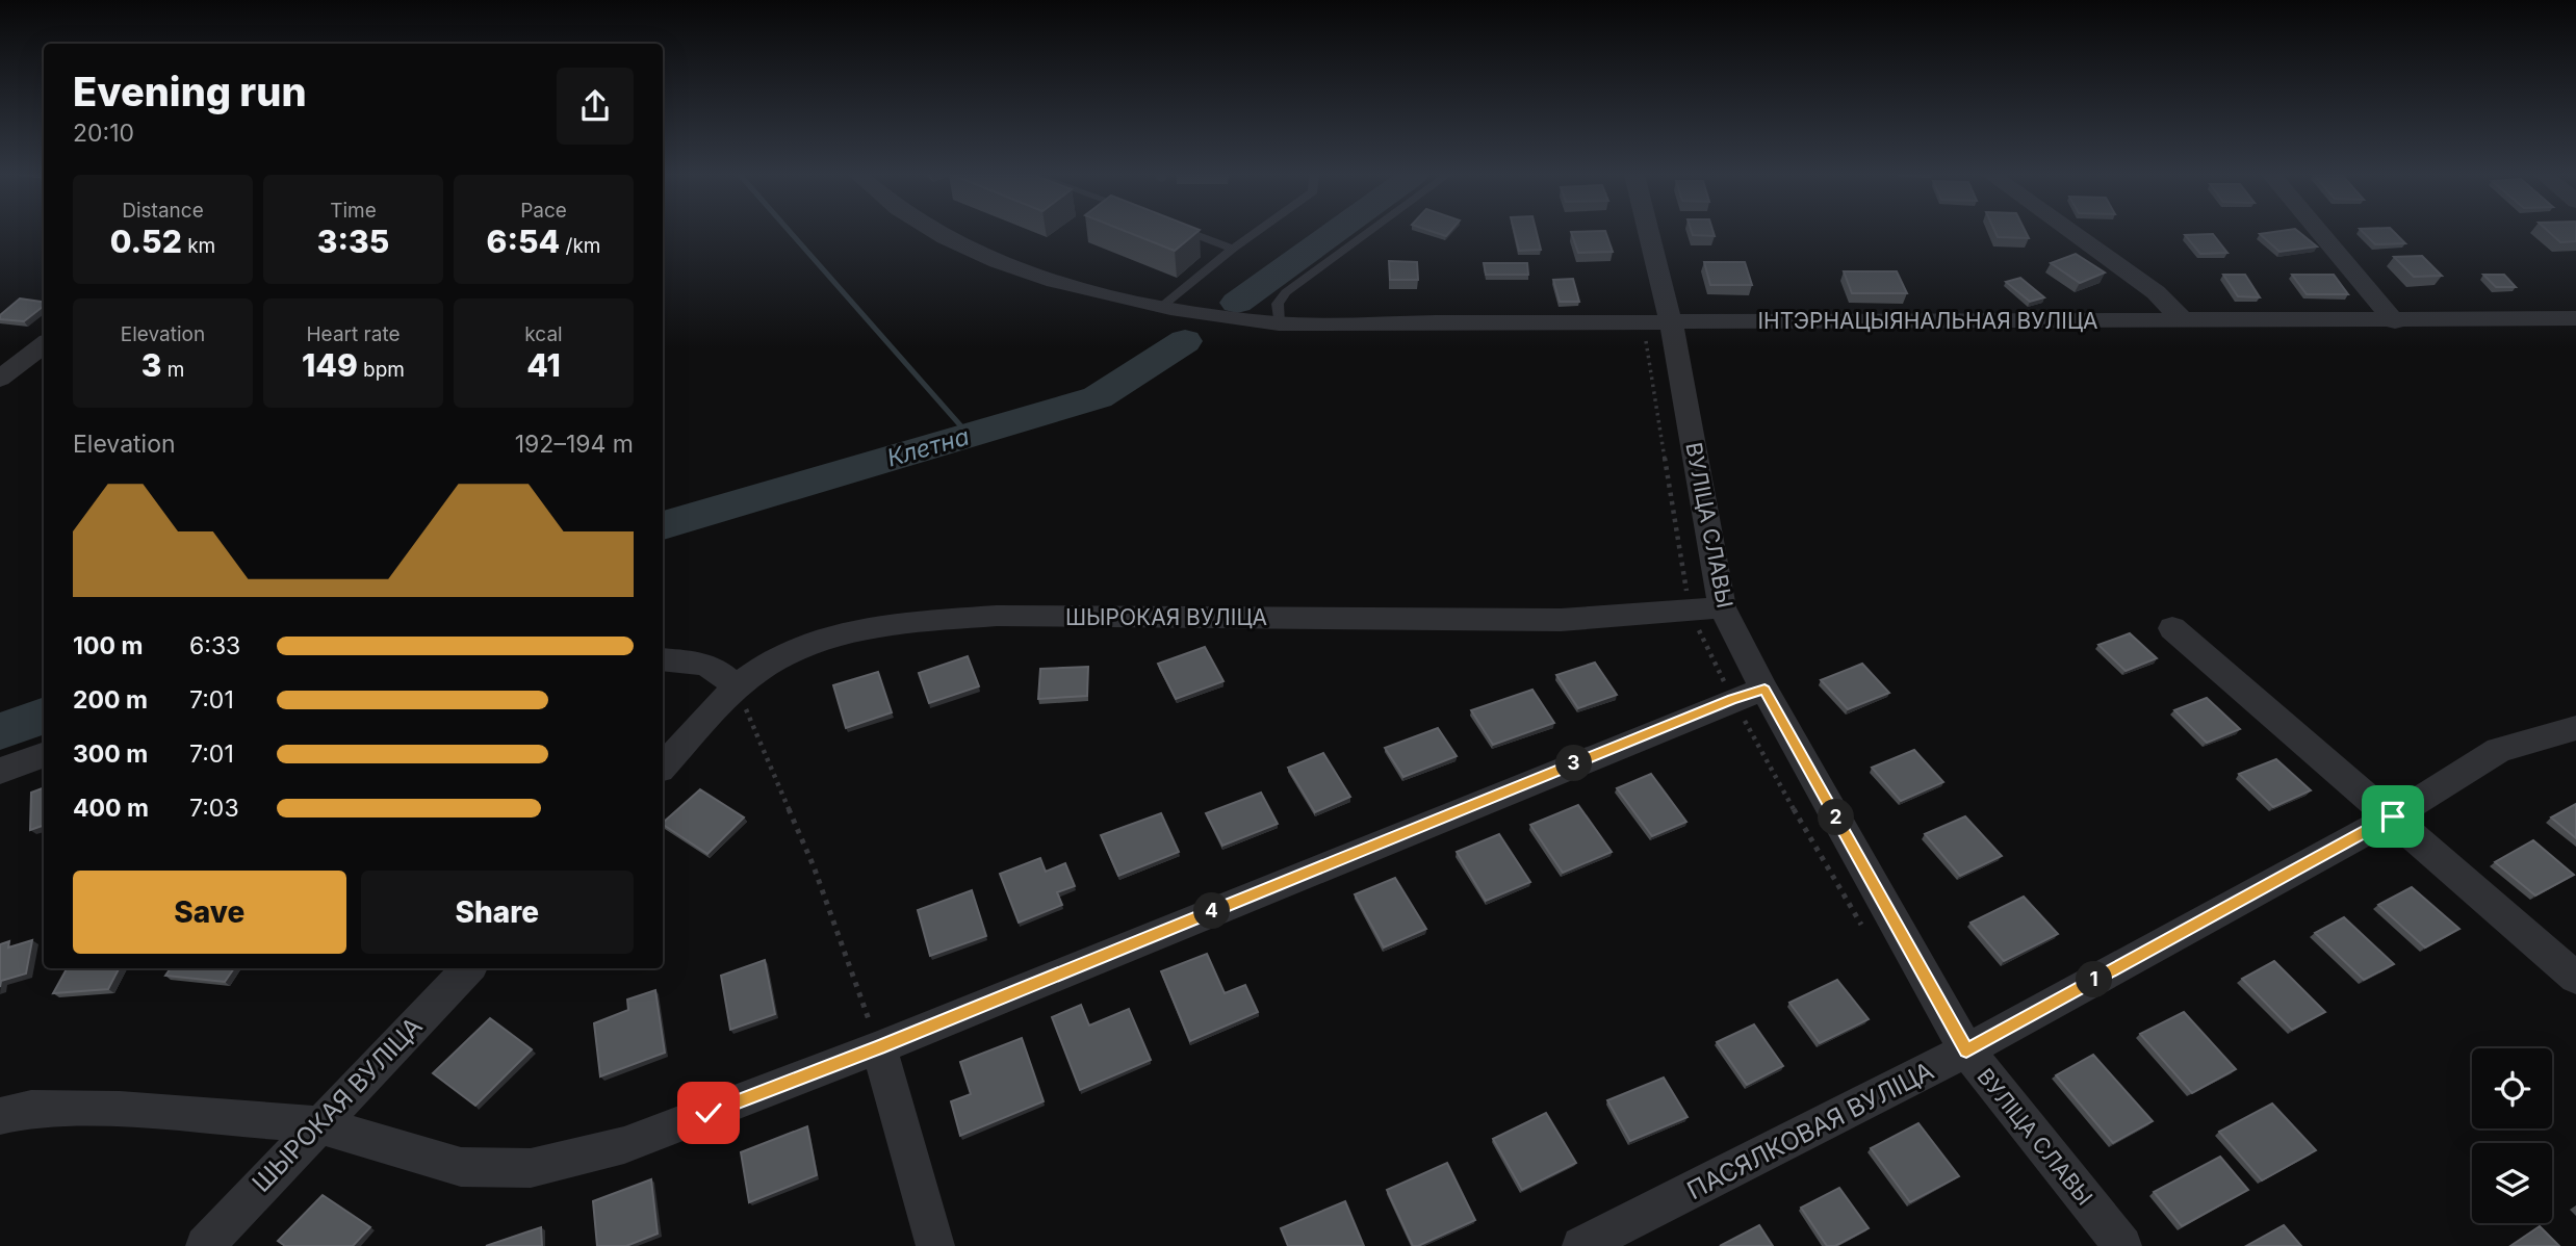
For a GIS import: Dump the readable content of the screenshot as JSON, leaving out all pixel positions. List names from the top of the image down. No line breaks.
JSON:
{"streets":{"street":["ІНТЭРНАЦЫЯНАЛЬНАЯ ВУЛІЦА","ВУЛІЦА СЛАВЫ","ШЫРОКАЯ ВУЛІЦА","ПАСЯЛКОВАЯ ВУЛІЦА"]},"crossings":[["ІНТЭРНАЦЫЯНАЛЬНАЯ ВУЛІЦА","ВУЛІЦА СЛАВЫ"],["ВУЛІЦА СЛАВЫ","ШЫРОКАЯ ВУЛІЦА"],["ВУЛІЦА СЛАВЫ","ПАСЯЛКОВАЯ ВУЛІЦА"]],"water":["Клетна"],"page":{"heading":["Evening run","20:10"],"stats":[["Distance","0.52 km"],["Time","3:35"],["Pace","6:54 /km"],["Elevation","3 m"],["Heart rate","149 bpm"],["kcal","41"]],"chart":["Elevation","192–194 m"],"list":[{"name":"100 m","note":"6:33"},{"name":"200 m","note":"7:01"},{"name":"300 m","note":"7:01"},{"name":"400 m","note":"7:03"}],"pins":["3","2","4","1"],"buttons":["Save","Share"]}}
